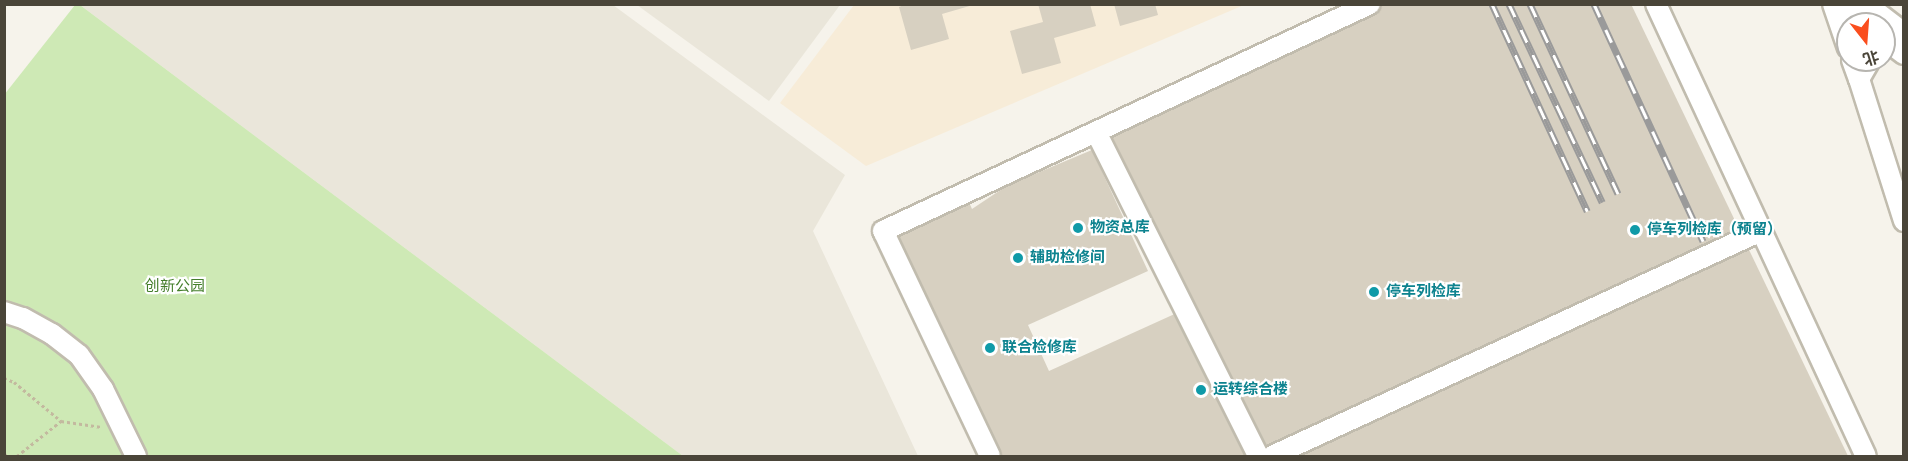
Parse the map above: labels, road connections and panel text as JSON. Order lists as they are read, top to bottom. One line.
{"parks":["创新公园"],"places":["物资总库","停车列检库（预留）","辅助检修间","停车列检库","联合检修库","运转综合楼"],"north":"bottom"}
